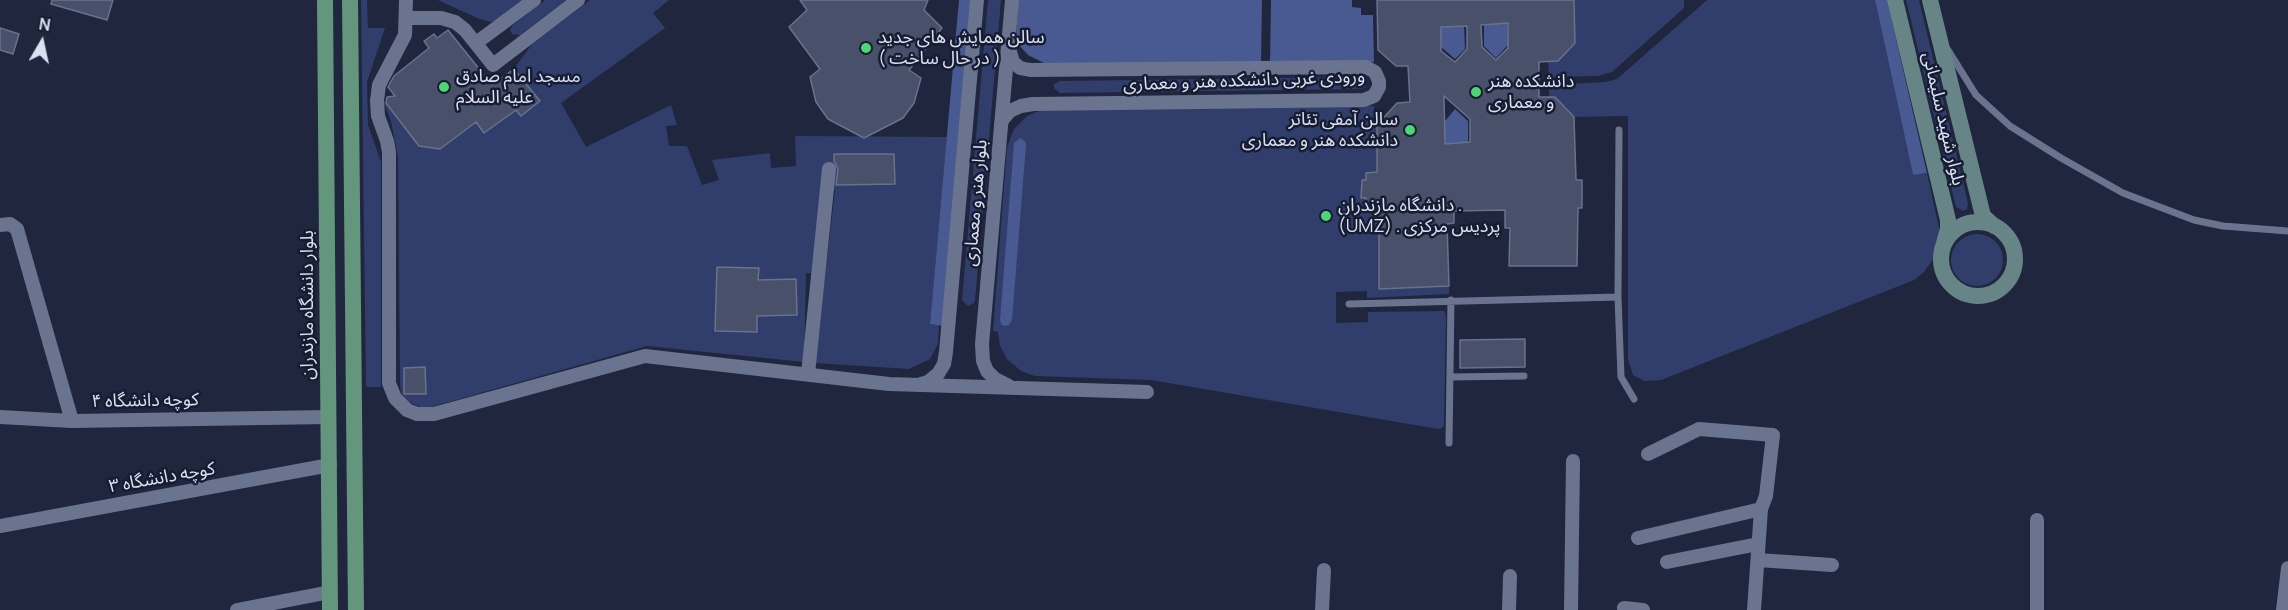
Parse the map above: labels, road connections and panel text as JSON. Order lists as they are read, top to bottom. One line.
{"streets":{"main road":["بلوار شهید سلیمانی","بلوار دانشگاه مازندران"],"street":["ورودی غربی دانشکده هنر و معماری","بلوار هنر و معماری","کوچه دانشگاه ۴","کوچه دانشگاه ۳"]},"crossings":[["ورودی غربی دانشکده هنر و معماری","بلوار هنر و معماری"],["بلوار دانشگاه مازندران","کوچه دانشگاه ۴"],["بلوار دانشگاه مازندران","کوچه دانشگاه ۳"]],"places":["سالن همایش های جدید ( در حال ساخت )","مسجد امام صادق علیه السلام","دانشکده هنر و معماری","سالن آمفی تئاتر دانشکده هنر و معماری","دانشگاه مازندران . (UMZ) . پردیس مرکزی"],"north":"top"}
